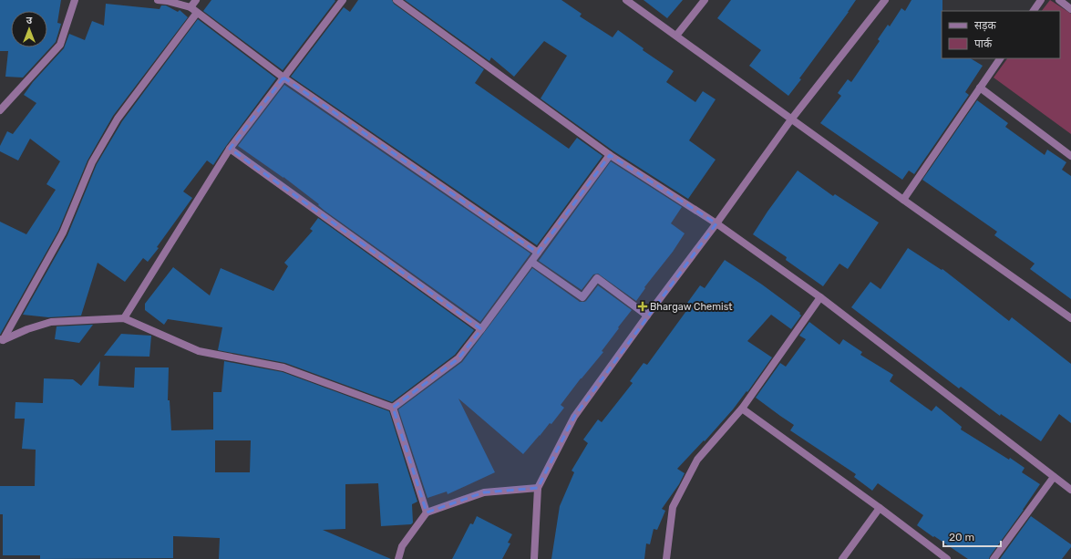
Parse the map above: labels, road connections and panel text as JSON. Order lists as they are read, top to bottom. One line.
{"places":{"health":["Bhargaw Chemist"]},"legend":["सड़क","पार्क"],"scale_bar":"20 m","north":"top"}
